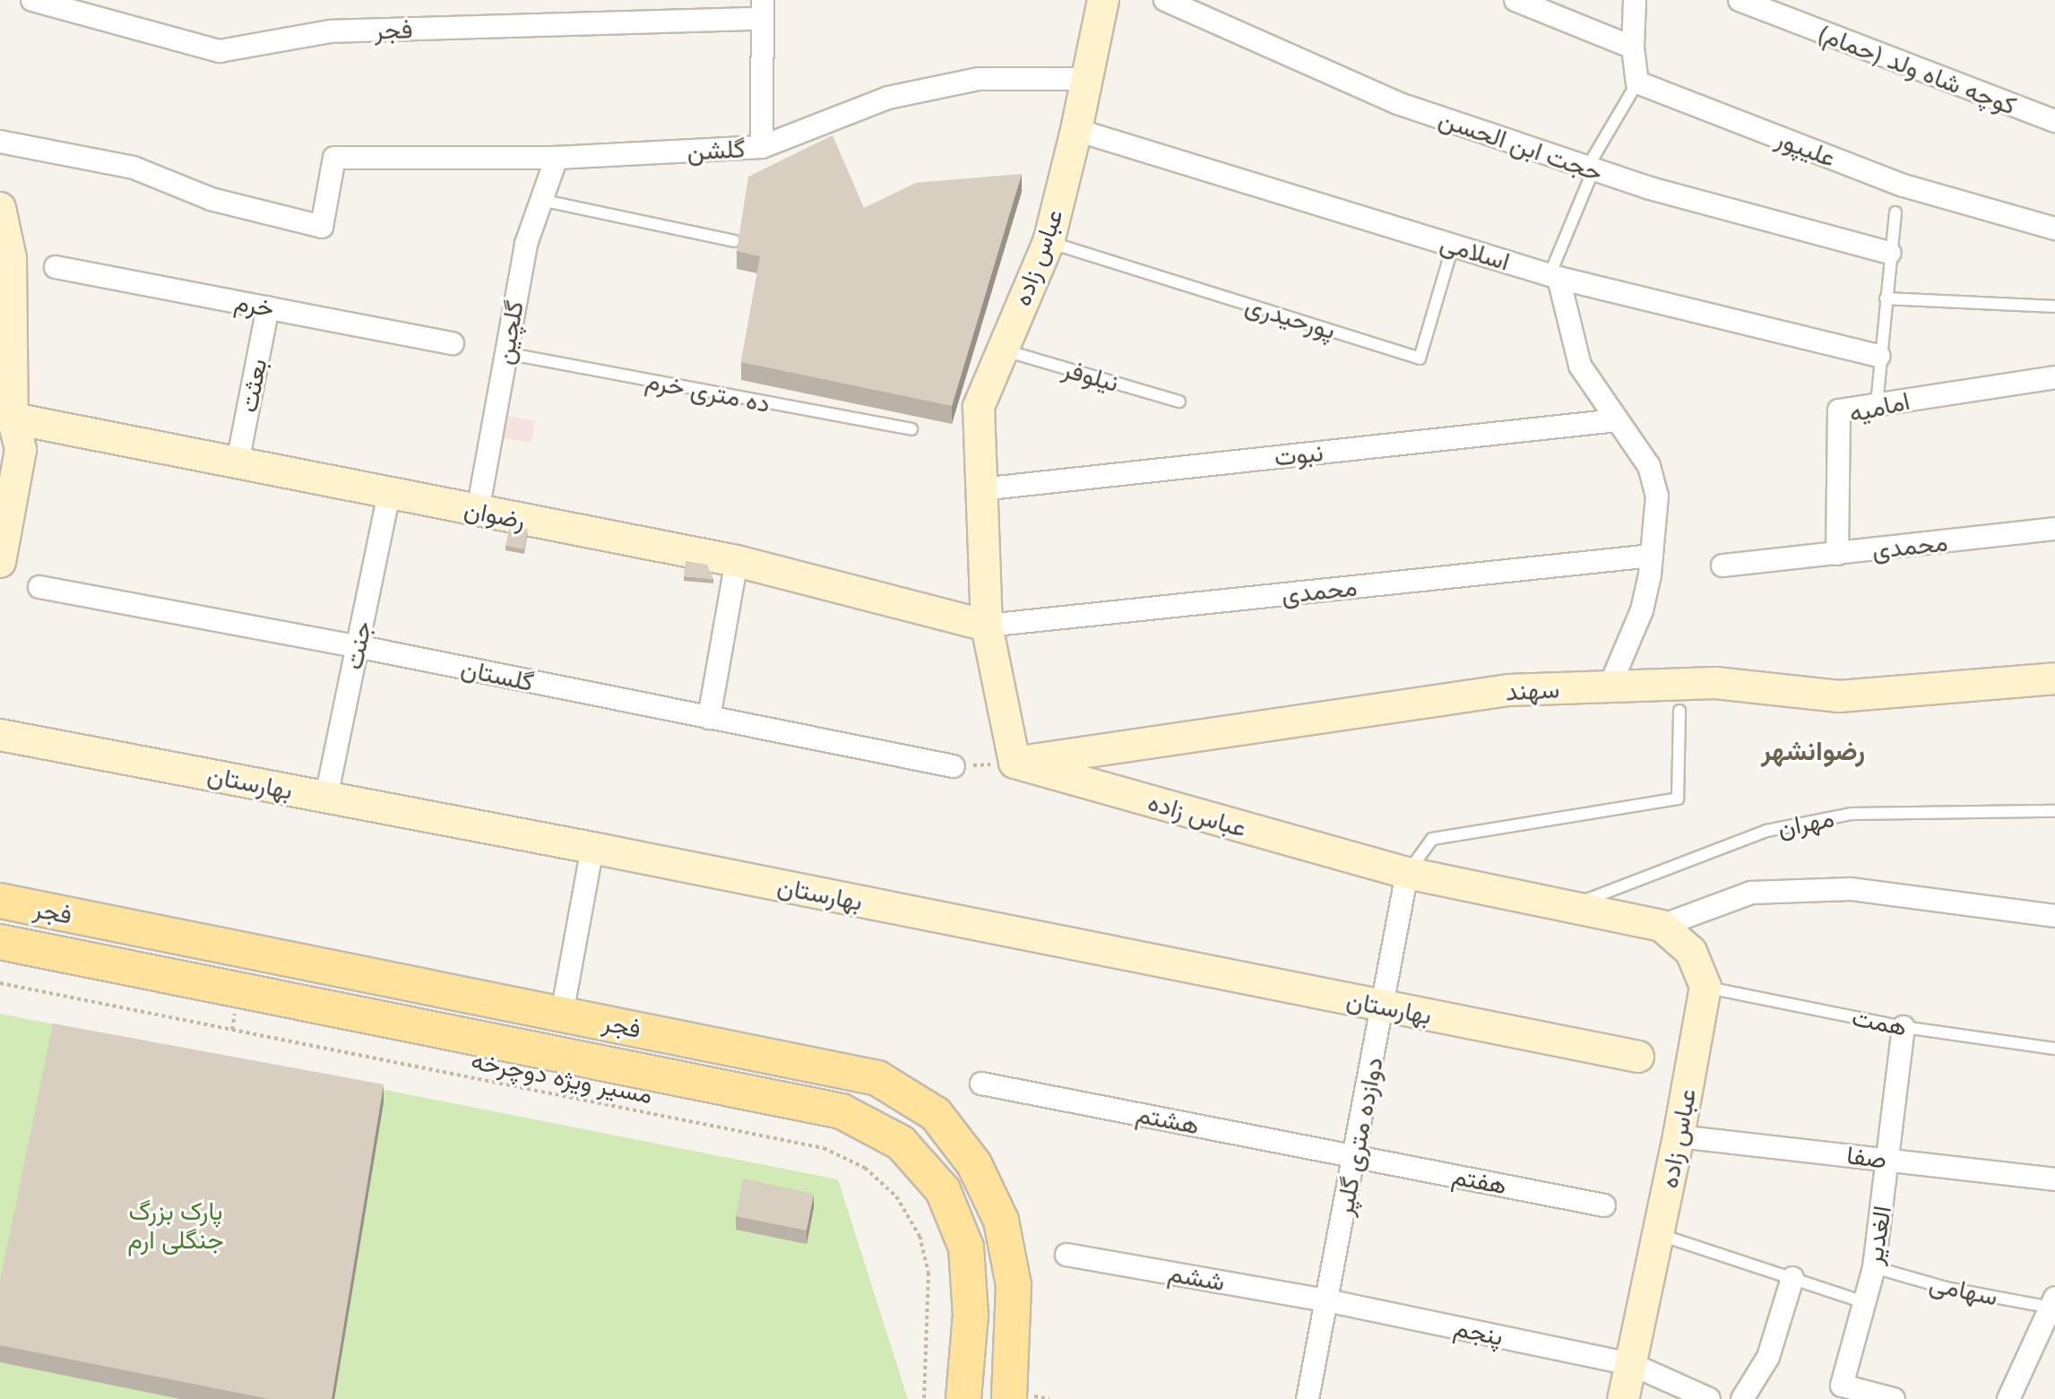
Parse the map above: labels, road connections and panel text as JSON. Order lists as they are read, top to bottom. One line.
{"streets":{"main road":["فجر"],"street":["کوچه شاه ولد (حمام)","حجت ابن الحسن","علیپور","گلشن","اسلامی","عباس زاده","خرم","گلچین","بعثت","امامیه","نبوت","رضوان","محمدی","جنت","گلستان","سهند","بهارستان","هشتم","دوازده متری گلپر","صفا","هفتم","الغدیر","ششم","پنجم"],"lane":["پورحیدری","نیلوفر","ده متری خرم","مهران","همت","سهامی"],"path":["مسیر ویژه دوچرخه"]},"crossings":[["گلشن","عباس زاده"],["گلشن","گلچین"],["اسلامی","عباس زاده"],["اسلامی","پورحیدری"],["عباس زاده","پورحیدری"],["عباس زاده","نیلوفر"],["عباس زاده","نبوت"],["عباس زاده","رضوان"],["عباس زاده","محمدی"],["عباس زاده","سهند"],["عباس زاده","مهران"],["عباس زاده","همت"],["عباس زاده","دوازده متری گلپر"],["عباس زاده","صفا"],["عباس زاده","پنجم"],["خرم","بعثت"],["گلچین","ده متری خرم"],["گلچین","رضوان"],["بعثت","رضوان"],["امامیه","محمدی"],["رضوان","محمدی"],["رضوان","جنت"],["جنت","گلستان"],["جنت","بهارستان"],["بهارستان","دوازده متری گلپر"],["همت","الغدیر"],["هشتم","دوازده متری گلپر"],["هشتم","هفتم"],["دوازده متری گلپر","هفتم"],["دوازده متری گلپر","ششم"],["دوازده متری گلپر","پنجم"],["صفا","الغدیر"],["الغدیر","سهامی"],["ششم","پنجم"]],"districts":["رضوانشهر"],"parks":["پارک بزرگ جنگلی ارم"]}
